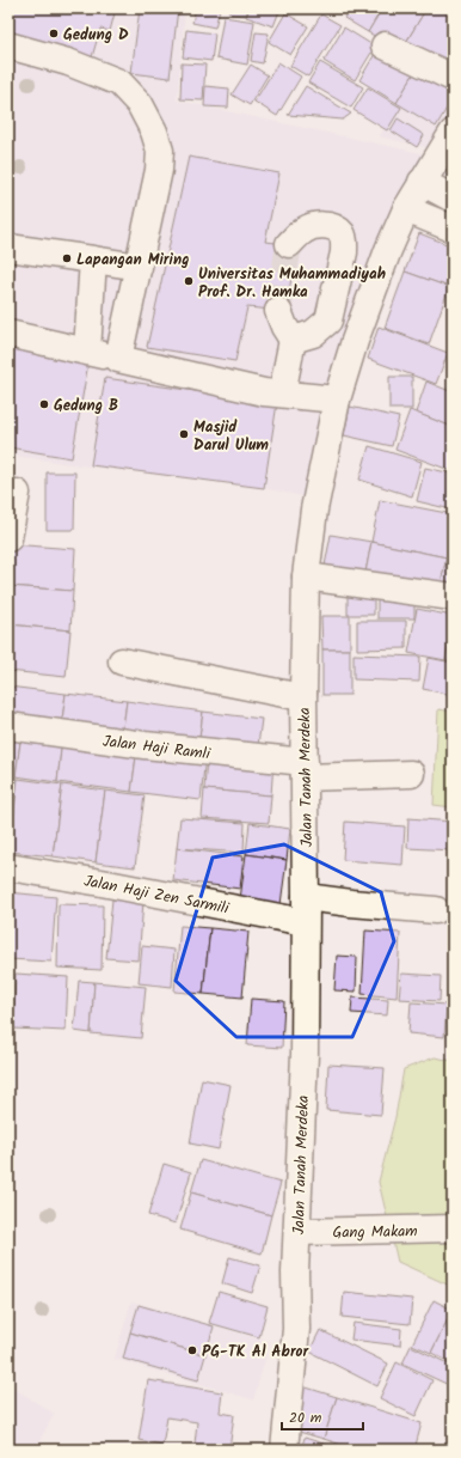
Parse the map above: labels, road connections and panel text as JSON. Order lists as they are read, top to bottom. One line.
{"streets":{"street":["Jalan Haji Ramli","Jalan Tanah Merdeka","Jalan Haji Zen Sarmili","Gang Makam"]},"crossings":[["Jalan Haji Ramli","Jalan Tanah Merdeka"],["Jalan Tanah Merdeka","Jalan Haji Zen Sarmili"],["Jalan Tanah Merdeka","Gang Makam"]],"places":["Gedung D","Lapangan Miring","Universitas Muhammadiyah Prof. Dr. Hamka","Gedung B","Masjid Darul Ulum","PG-TK Al Abror"],"scale_bar":"20 m"}
